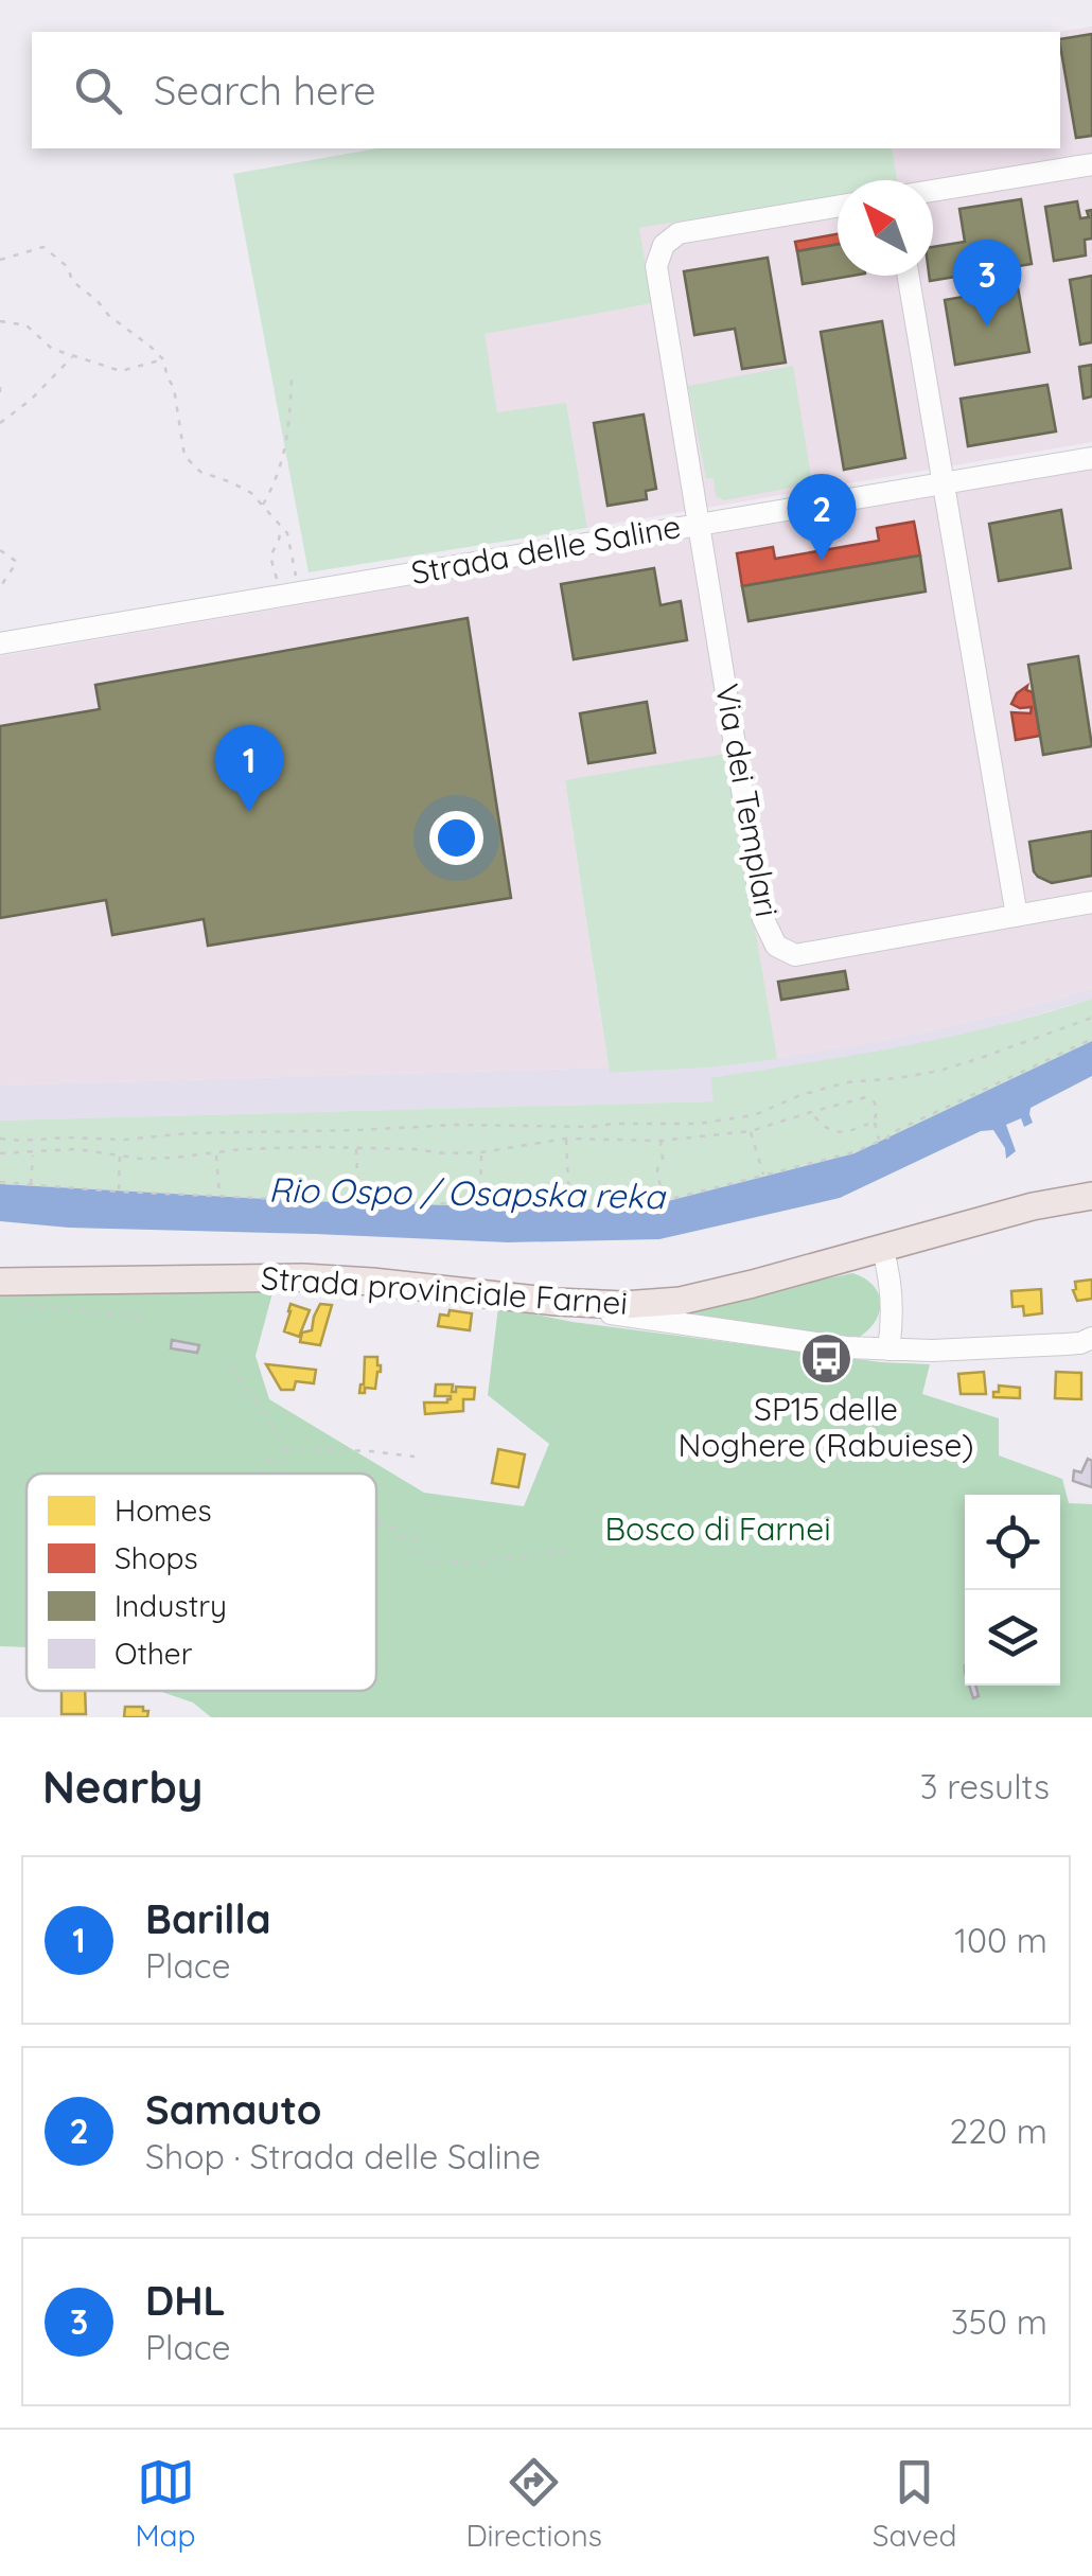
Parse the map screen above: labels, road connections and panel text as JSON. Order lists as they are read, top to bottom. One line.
{"streets":{"main road":["Strada provinciale Farnei"],"street":["Strada delle Saline","Via dei Templari"]},"crossings":[["Strada delle Saline","Via dei Templari"]],"water":["Rio Ospo / Osapska reka"],"parks":["Bosco di Farnei"],"places":{"bus stop":["SP15 delle Noghere (Rabuiese)"]},"legend":["Homes","Shops","Industry","Other"],"north":"top left","page":{"search":"Search here","pins":["3","2","1"],"heading":["Nearby","3 results"],"list":[{"mark":"1","name":"Barilla","note":"Place","value":"100 m"},{"mark":"2","name":"Samauto","note":"Shop · Strada delle Saline","value":"220 m"},{"mark":"3","name":"DHL","note":"Place","value":"350 m"}],"nav":["Map","Directions","Saved"]}}
